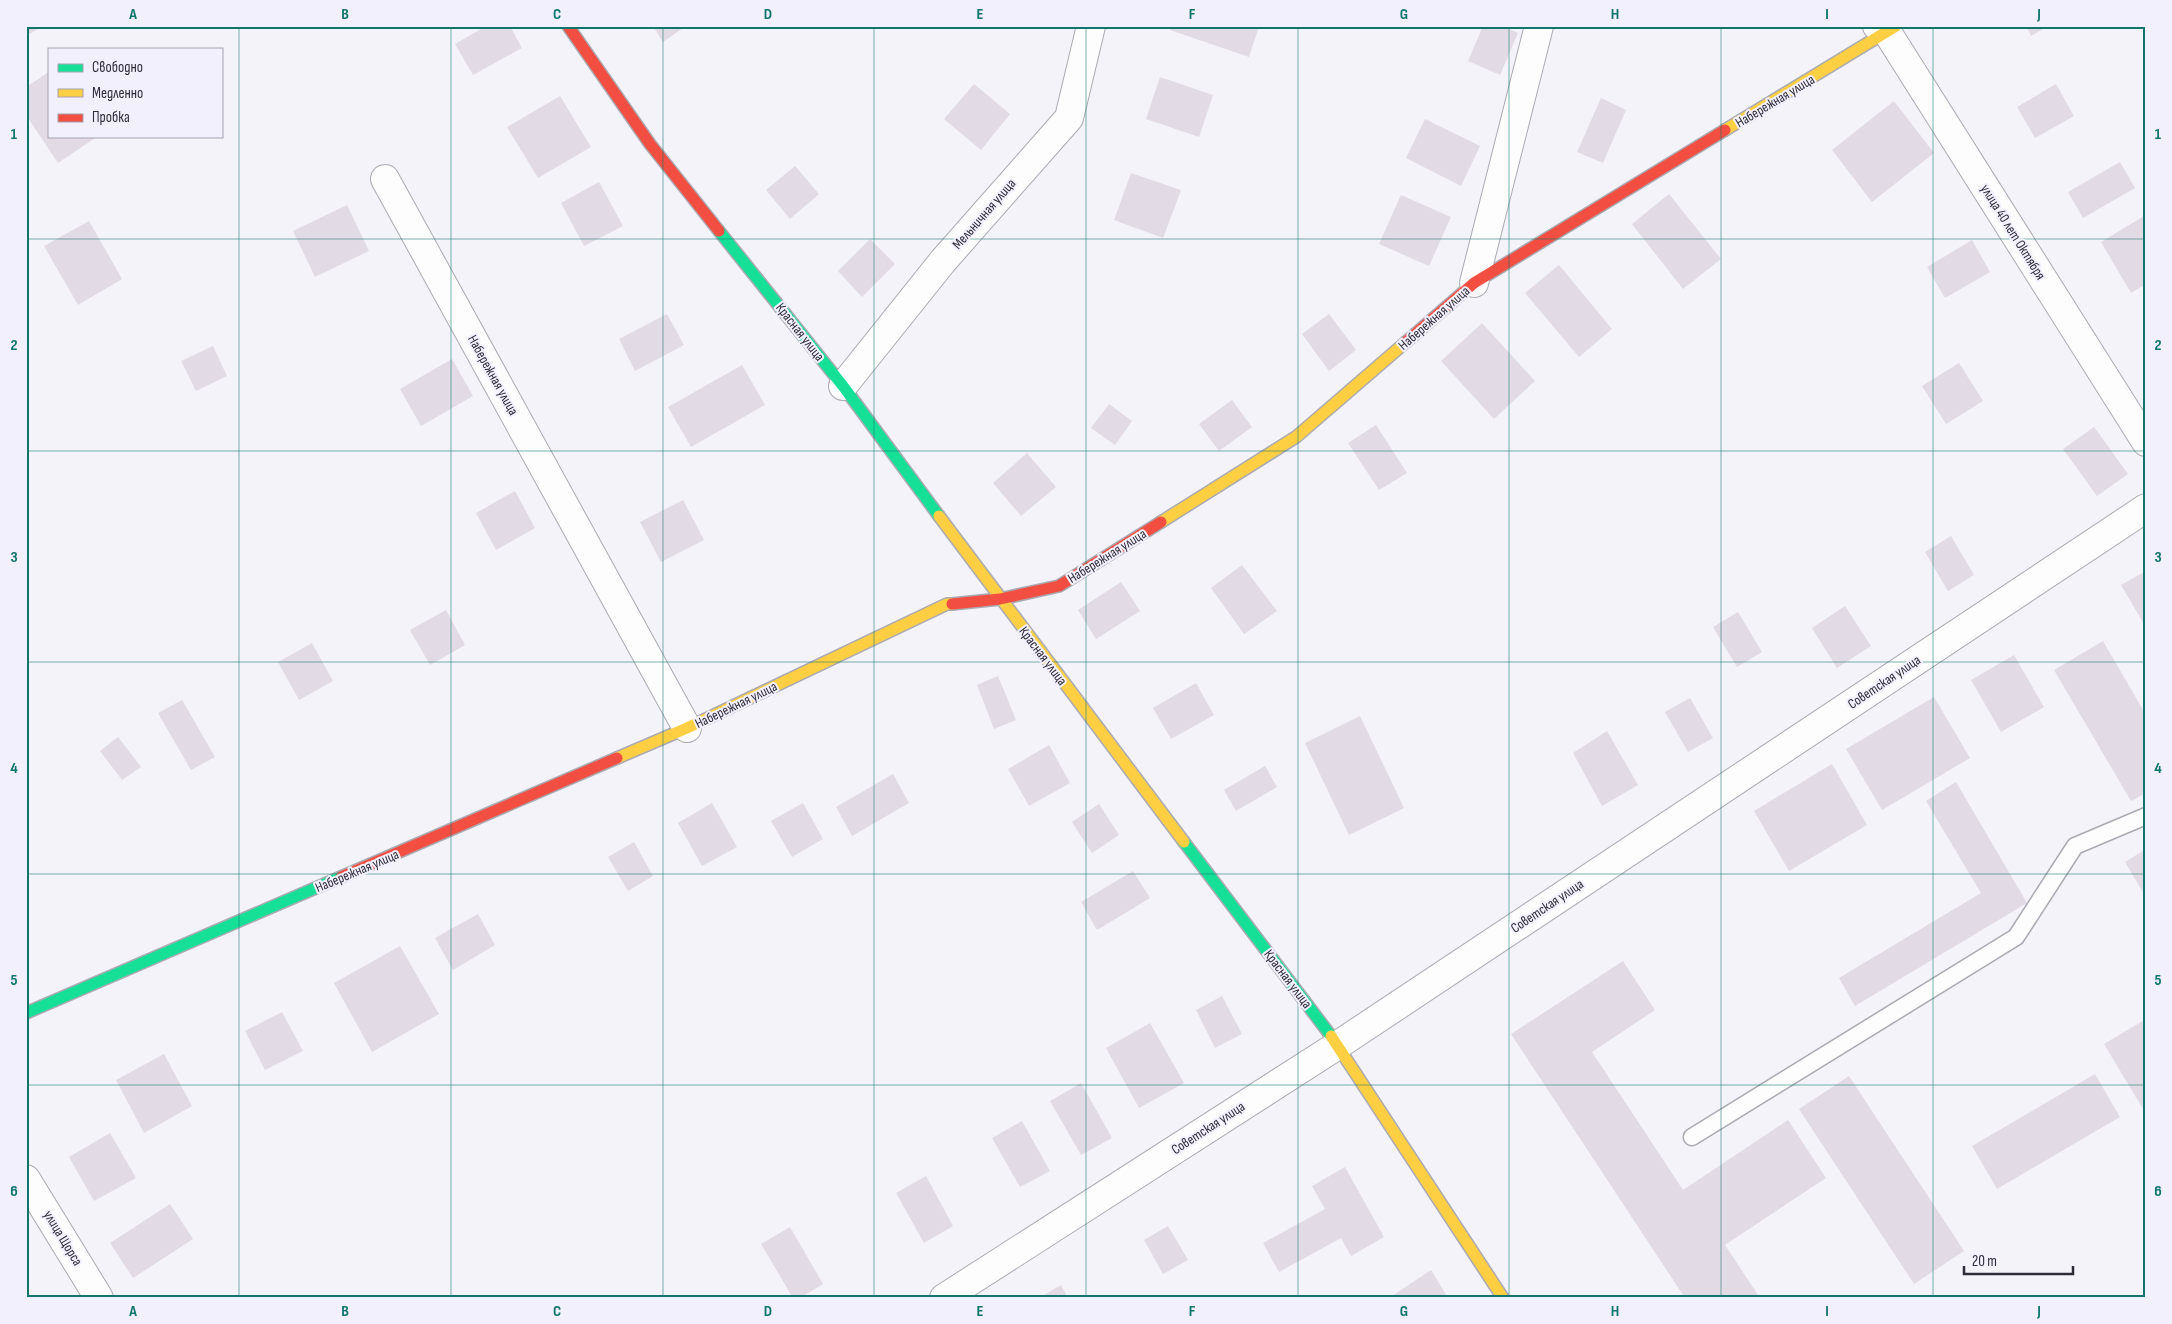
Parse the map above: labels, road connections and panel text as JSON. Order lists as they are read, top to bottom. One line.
{"streets":{"street":["Набережная улица","Мельничная улица","улица 40 лет Октября","Красная улица","Советская улица","улица Щорса"]},"crossings":[["Набережная улица","улица 40 лет Октября"],["Набережная улица","Красная улица"],["Мельничная улица","Красная улица"],["Красная улица","Советская улица"]],"legend":["Свободно","Медленно","Пробка"],"scale_bar":"20 m","grid":{"columns":["A","B","C","D","E","F","G","H","I","J"],"rows":["1","2","3","4","5","6"]}}
